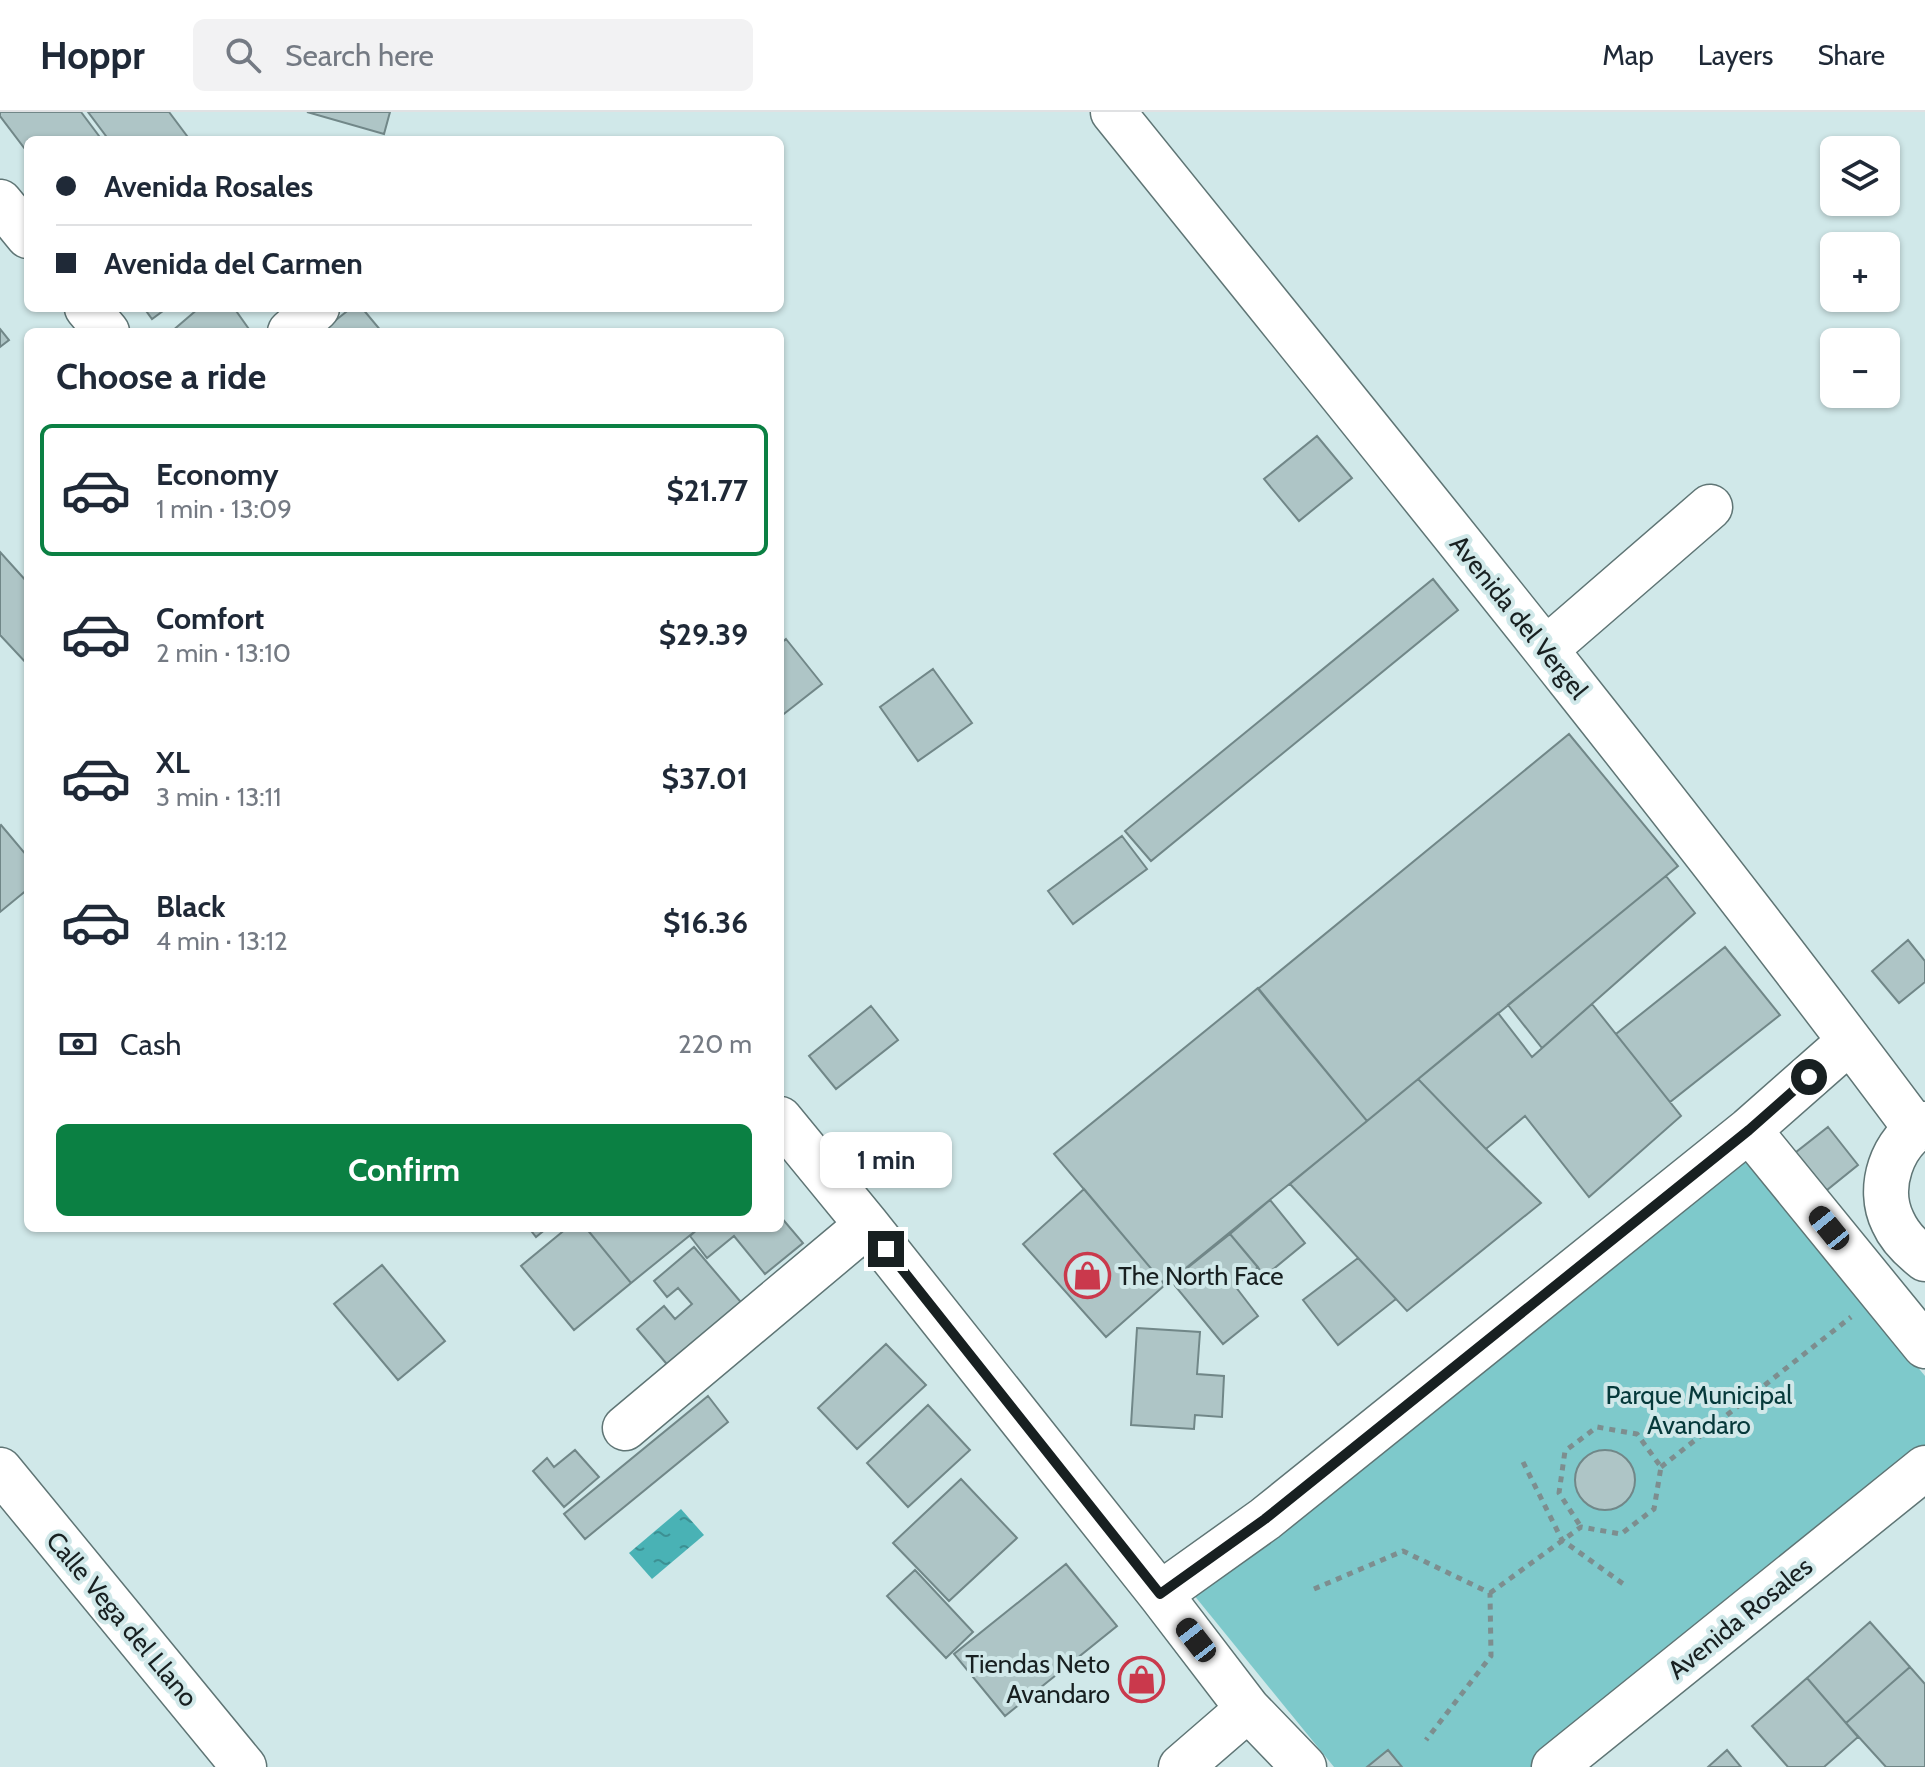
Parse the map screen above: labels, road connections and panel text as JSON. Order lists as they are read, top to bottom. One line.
{"streets":{"street":["Avenida del Vergel","Avenida Rosales","Calle Vega del Llano"]},"parks":["Parque Municipal Avandaro"],"places":{"shop":["The North Face","Tiendas Neto Avandaro"]},"page":{"header":"Hoppr","search":"Search here","nav":["Map","Layers","Share"],"map_buttons":["+","−"],"banner":["Avenida Rosales","Avenida del Carmen"],"heading":"Choose a ride","list":[{"name":"Economy","note":"1 min · 13:09","value":"$21.77"},{"name":"Comfort","note":"2 min · 13:10","value":"$29.39"},{"name":"XL","note":"3 min · 13:11","value":"$37.01"},{"name":"Black","note":"4 min · 13:12","value":"$16.36"}],"pay":["Cash","220 m"],"buttons":"Confirm","bubble":"1 min"}}
